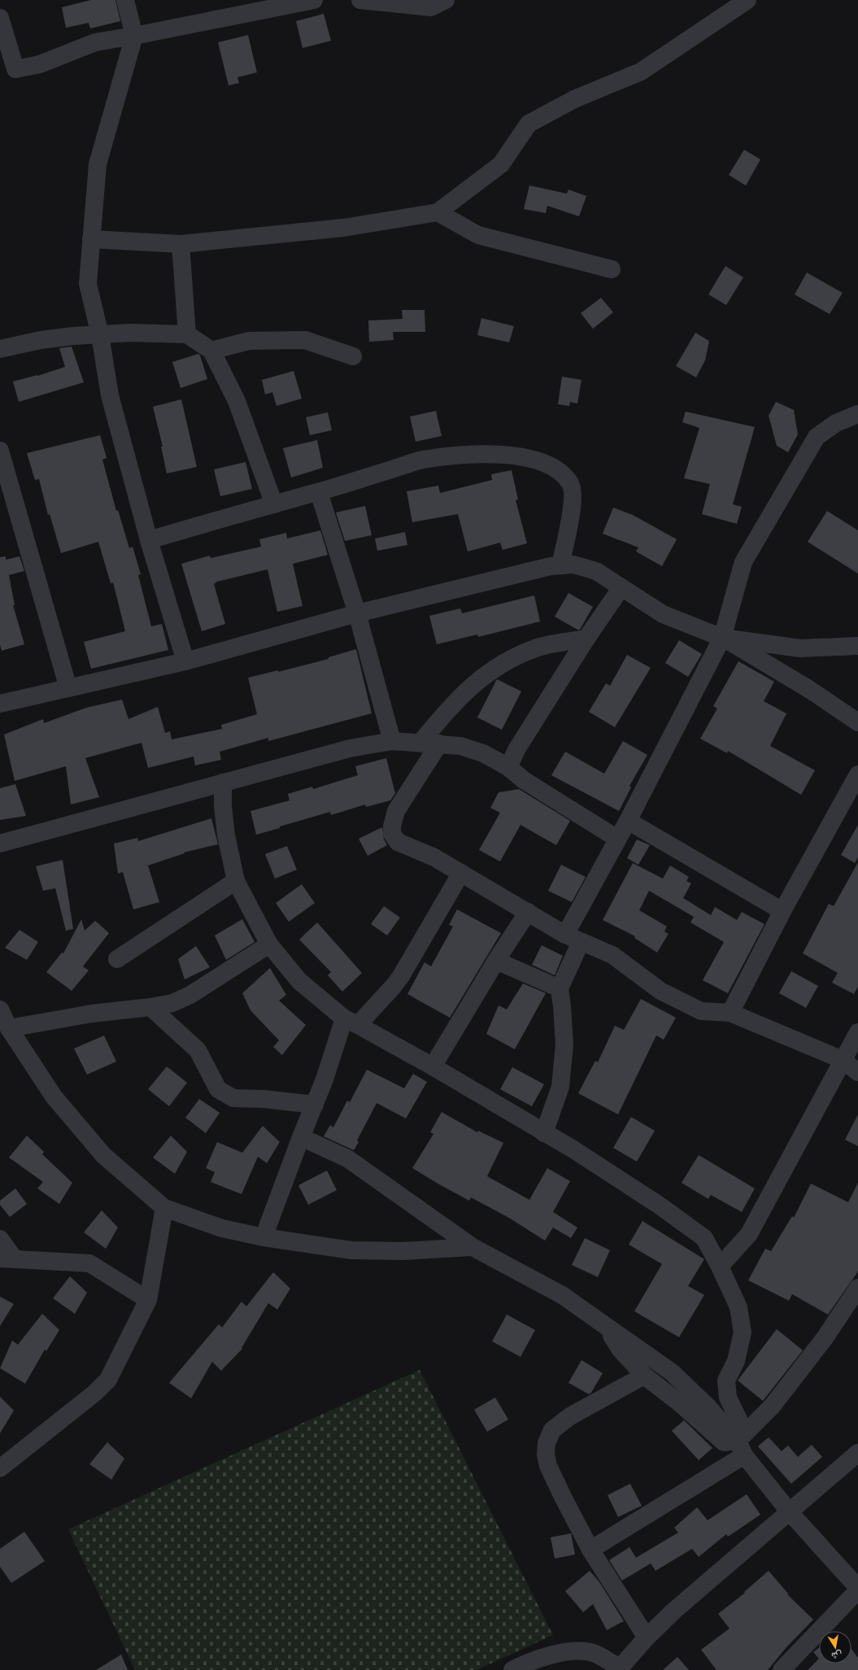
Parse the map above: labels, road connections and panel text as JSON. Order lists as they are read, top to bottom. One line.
{"north":"bottom"}
